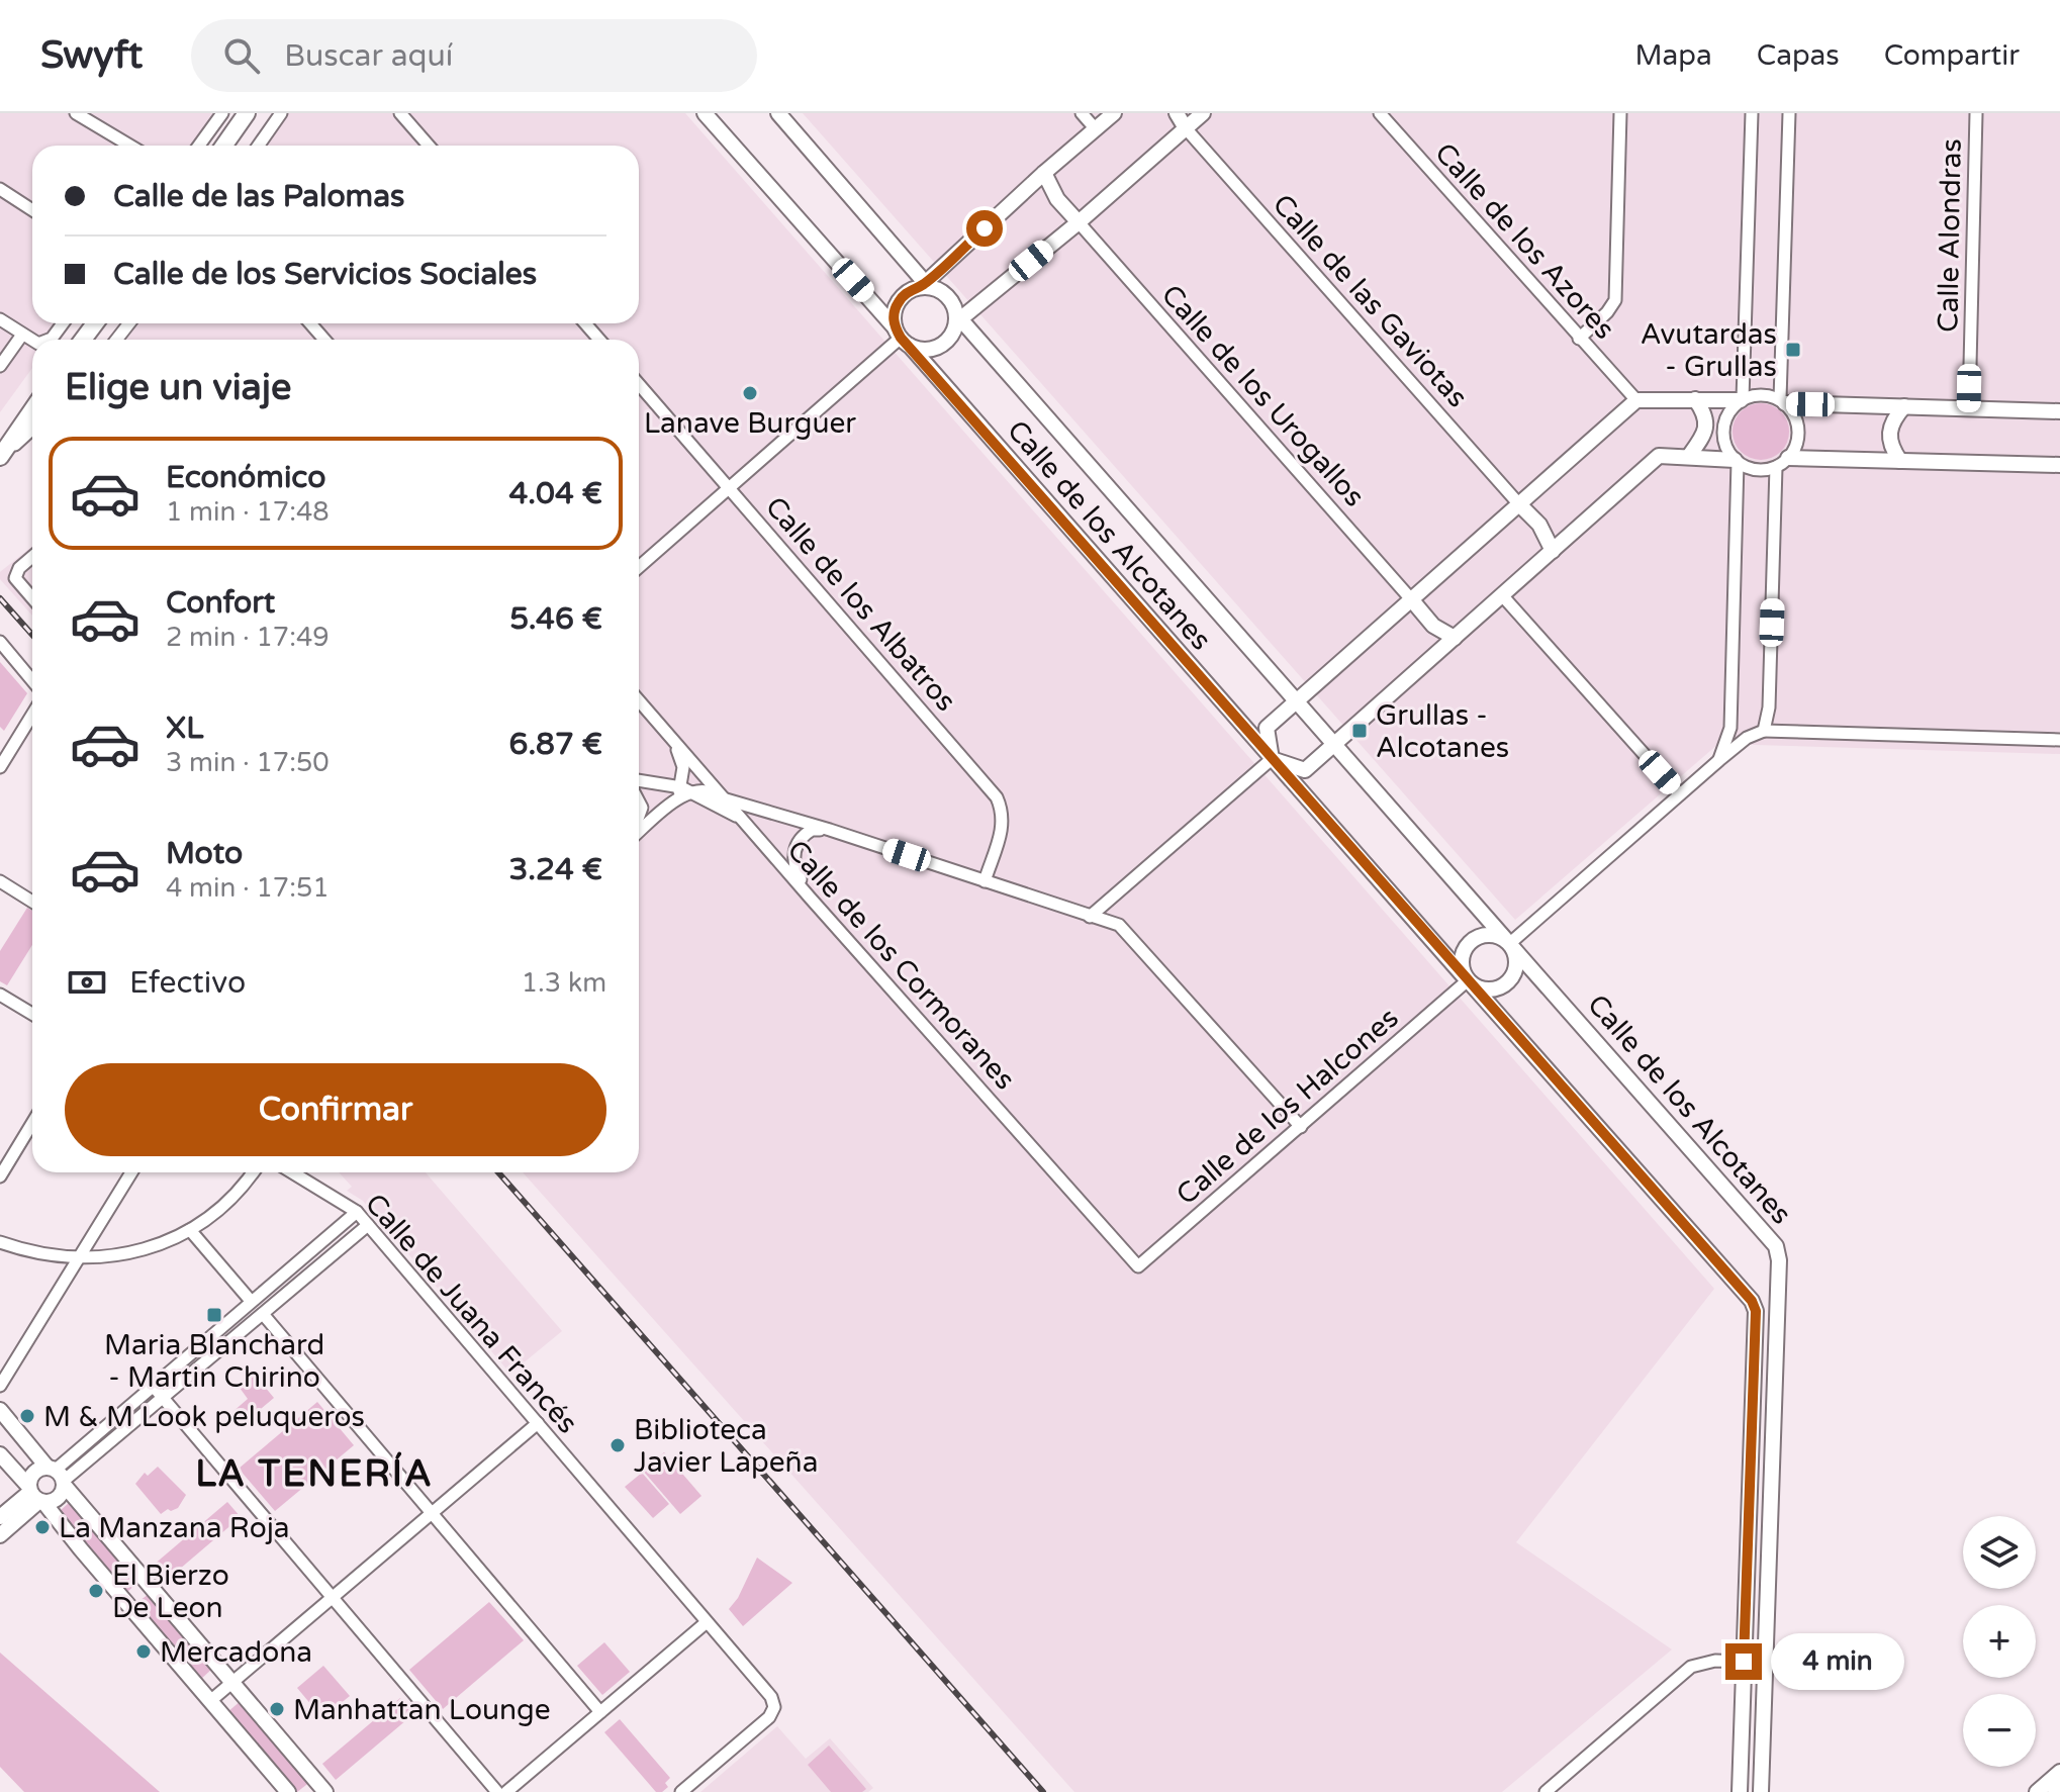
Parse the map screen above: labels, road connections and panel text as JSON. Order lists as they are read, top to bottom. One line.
{"streets":{"street":["Calle Alondras","Calle de los Azores","Calle de las Gaviotas","Calle de los Urogallos","Calle de los Alcotanes","Calle de los Albatros","Calle de los Cormoranes","Calle de los Halcones","Calle de Juana Francés"]},"crossings":[["Calle de los Alcotanes","Calle de los Halcones"],["Calle de los Cormoranes","Calle de los Halcones"]],"districts":["LA TENERÍA"],"places":{"transit":["Avutardas - Grullas","Grullas - Alcotanes","Maria Blanchard - Martin Chirino"],"other":["Lanave Burguer","M & M Look peluqueros","Biblioteca Javier Lapeña","La Manzana Roja","El Bierzo De Leon","Mercadona","Manhattan Lounge"]},"page":{"header":"Swyft","search":"Buscar aquí","nav":["Mapa","Capas","Compartir"],"banner":["Calle de las Palomas","Calle de los Servicios Sociales"],"heading":"Elige un viaje","list":[{"name":"Económico","note":"1 min · 17:48","value":"4.04 €"},{"name":"Confort","note":"2 min · 17:49","value":"5.46 €"},{"name":"XL","note":"3 min · 17:50","value":"6.87 €"},{"name":"Moto","note":"4 min · 17:51","value":"3.24 €"}],"pay":["Efectivo","1.3 km"],"buttons":"Confirmar","map_buttons":["+","−"],"bubble":"4 min"}}
